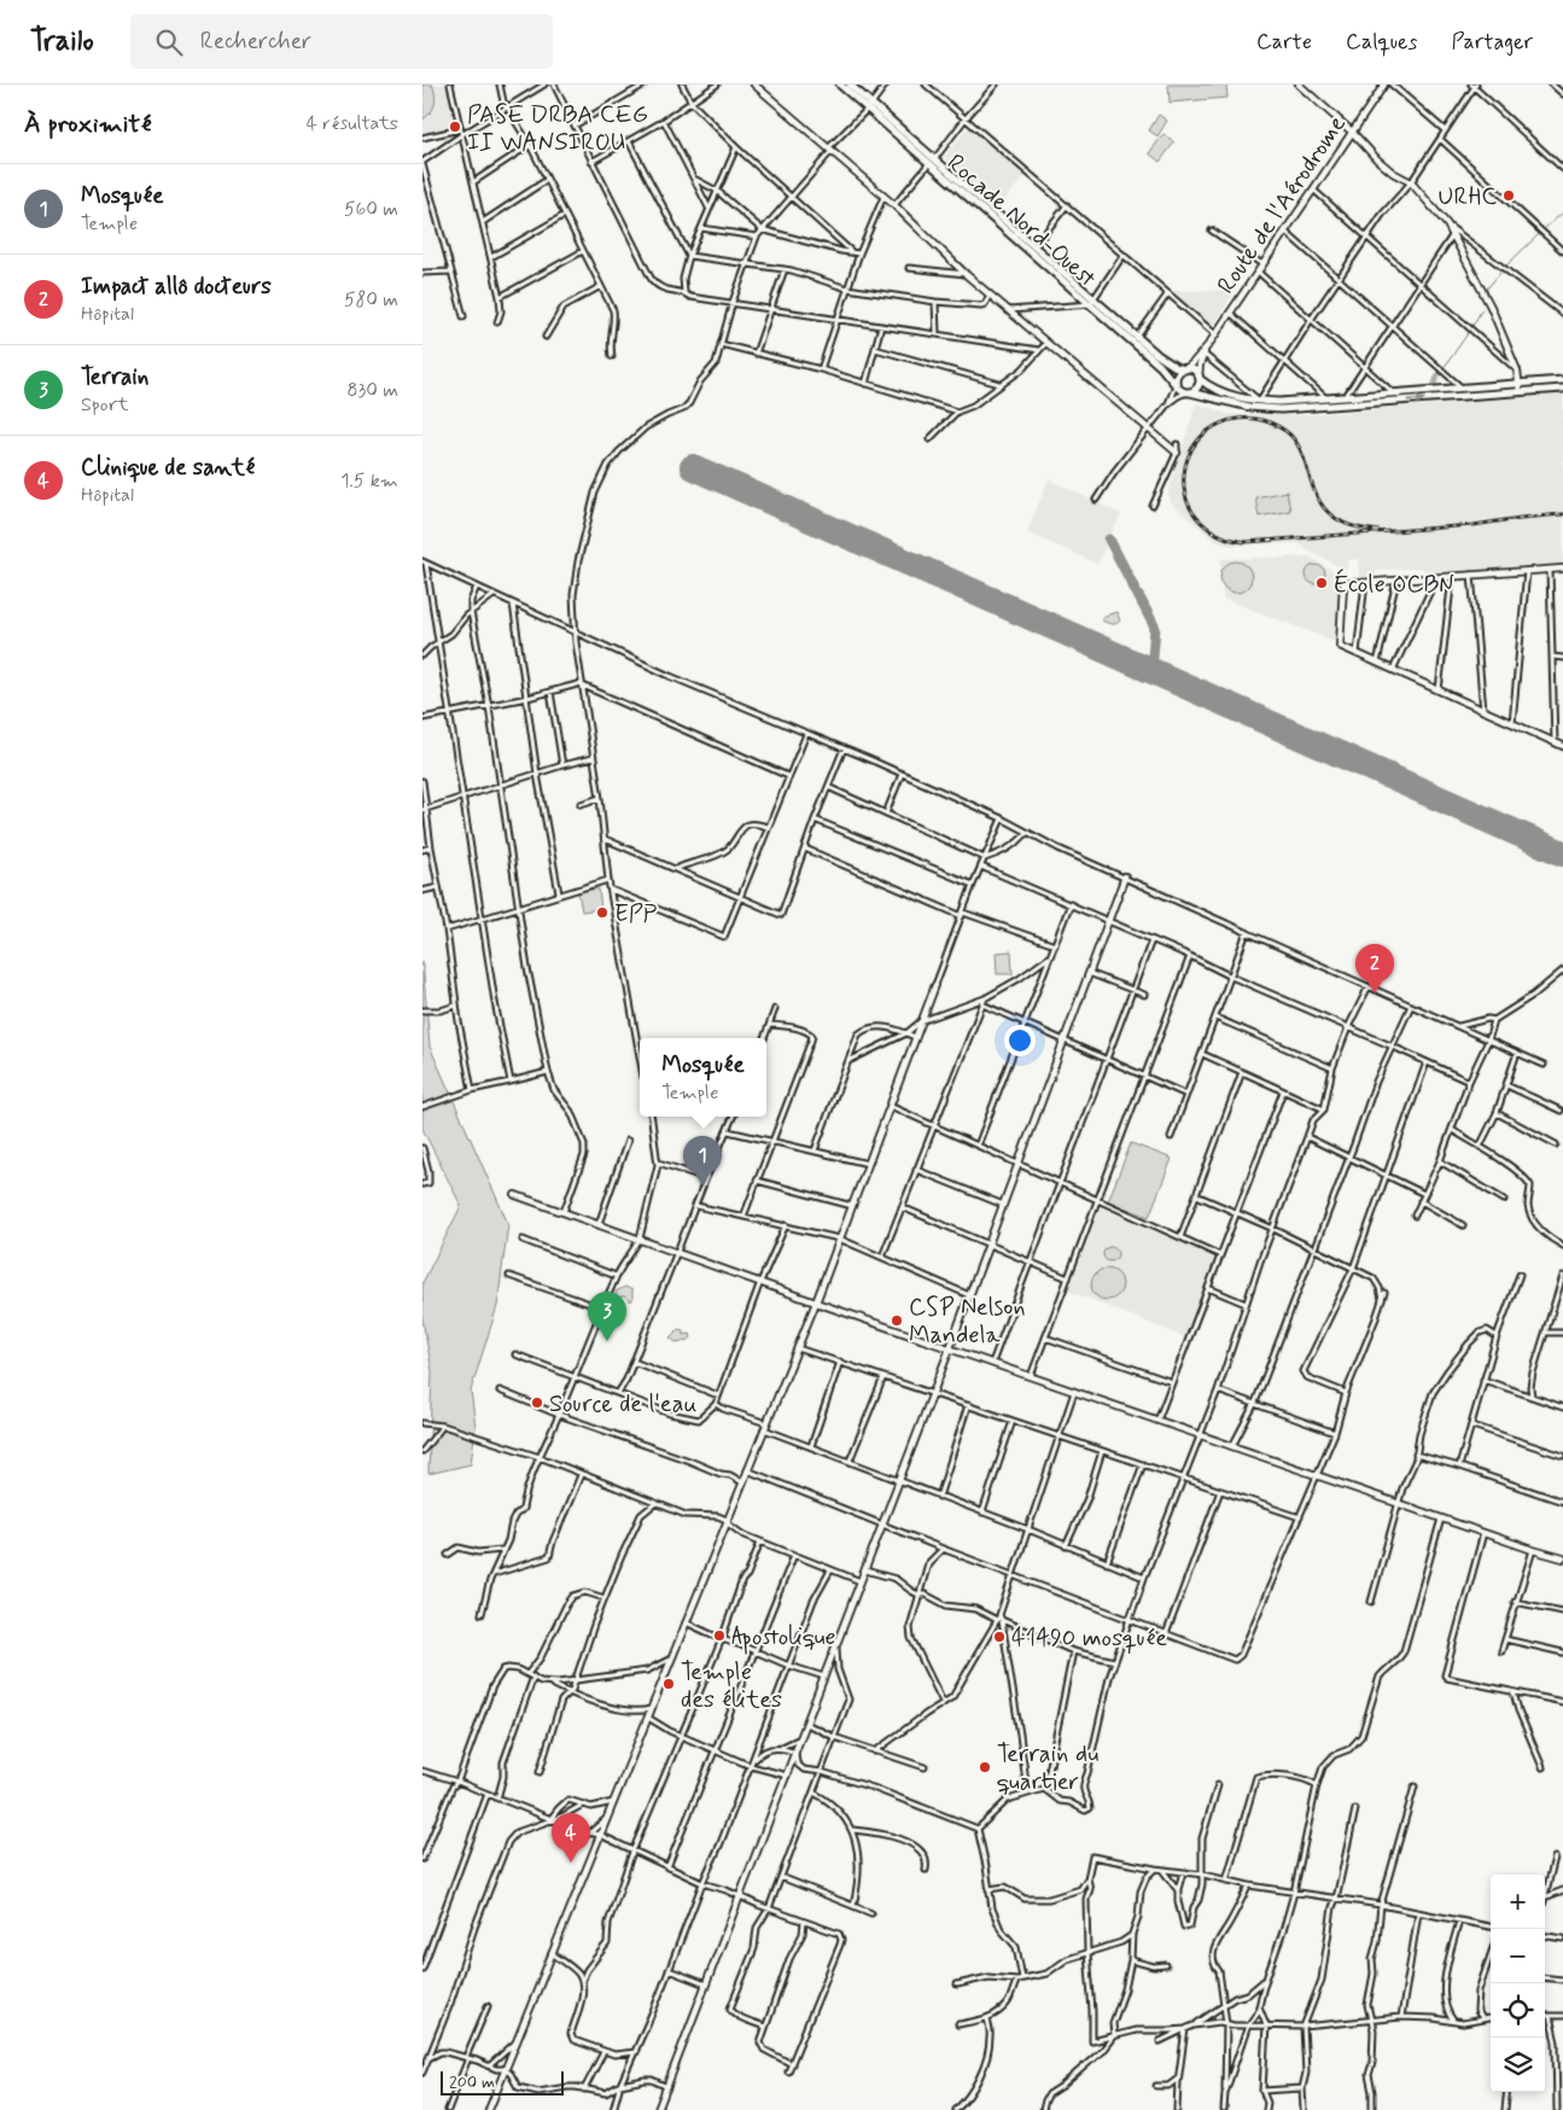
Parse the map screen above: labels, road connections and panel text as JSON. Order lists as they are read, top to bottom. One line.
{"streets":{"main road":["Rocade Nord-Ouest"],"street":["Route de l'Aérodrome"]},"crossings":[["Route de l'Aérodrome","Rocade Nord-Ouest"]],"places":["PASE DRBA CEG II WANSIROU","URHC","École OCBN","EPP","CSP Nelson Mandela","Source de l'eau","Apostolique","41490 mosquée","Temple des élites","Terrain du quartier"],"scale_bar":"200 m","page":{"header":"Trailo","search":"Rechercher","nav":["Carte","Calques","Partager"],"heading":["À proximité","4 résultats"],"list":[{"mark":"1","name":"Mosquée","note":"Temple","value":"560 m"},{"mark":"2","name":"Impact allô docteurs","note":"Hôpital","value":"580 m"},{"mark":"3","name":"Terrain","note":"Sport","value":"830 m"},{"mark":"4","name":"Clinique de santé","note":"Hôpital","value":"1.5 km"}],"pins":["2","1","3","4"],"popup":["Mosquée","Temple"],"map_buttons":["+","−"],"scale":"200 m"}}
